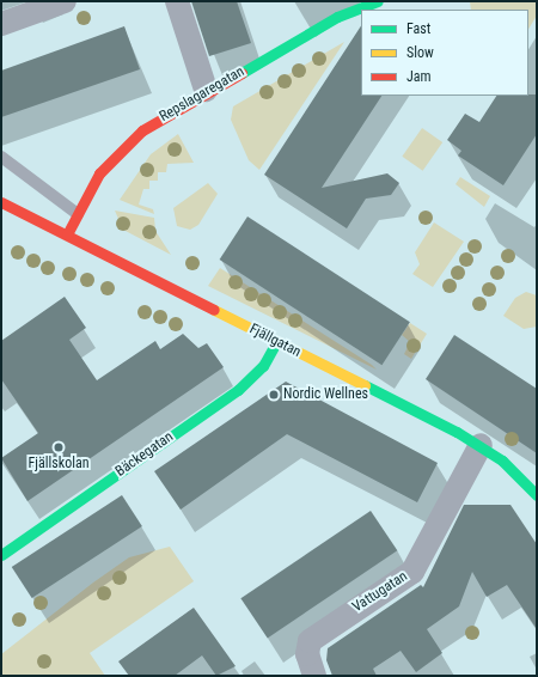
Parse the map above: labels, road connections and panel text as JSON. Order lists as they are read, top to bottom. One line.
{"streets":{"street":["Repslagaregatan","Fjällgatan","Bäckegatan","Vattugatan"]},"crossings":[["Repslagaregatan","Fjällgatan"],["Fjällgatan","Bäckegatan"],["Fjällgatan","Vattugatan"]],"places":["Nordic Wellnes","Fjällskolan"],"legend":["Fast","Slow","Jam"]}
